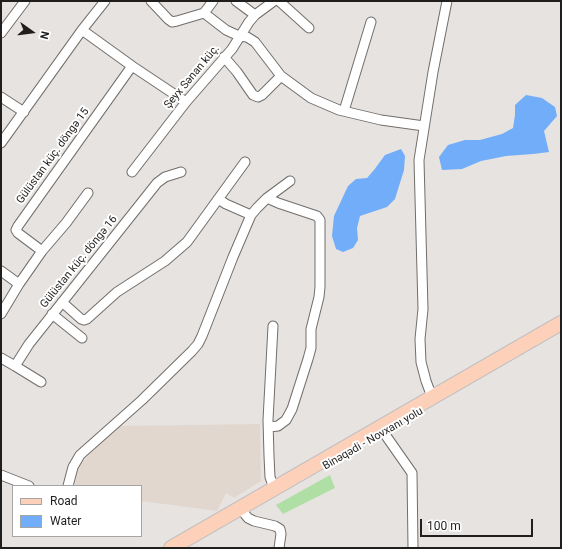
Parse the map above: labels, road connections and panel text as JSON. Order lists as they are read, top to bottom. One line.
{"streets":{"main road":["Binəqədi - Novxanı yolu"],"street":["Şeyx Sənan küç.","Gülüstan küç. döngə 15","Gülüstan küç. döngə 16"]},"legend":["Road","Water"],"scale_bar":"100 m","north":"right"}
